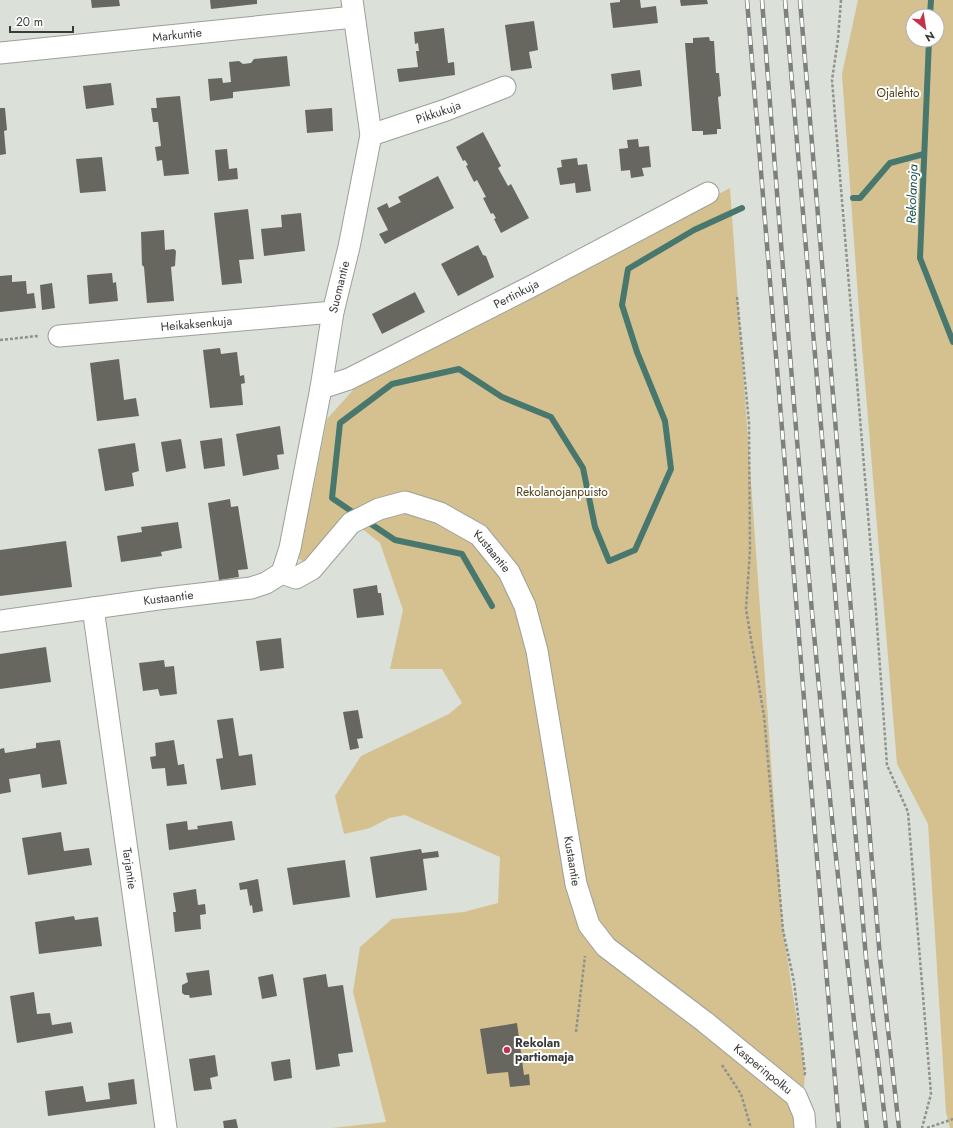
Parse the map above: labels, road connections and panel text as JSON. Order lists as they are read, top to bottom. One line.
{"streets":{"street":["Markuntie","Pikkukuja","Suomantie","Pertinkuja","Heikaksenkuja","Kustaantie","Tarjantie","Kasperinpolku"]},"crossings":[["Markuntie","Suomantie"],["Pikkukuja","Suomantie"],["Suomantie","Pertinkuja"],["Suomantie","Heikaksenkuja"],["Suomantie","Kustaantie"],["Kustaantie","Tarjantie"],["Kustaantie","Kasperinpolku"]],"water":["Rekolanoja"],"parks":["Ojalehto","Rekolanojanpuisto"],"places":["Rekolan partiomaja"],"scale_bar":"20 m","north":"bottom right"}
